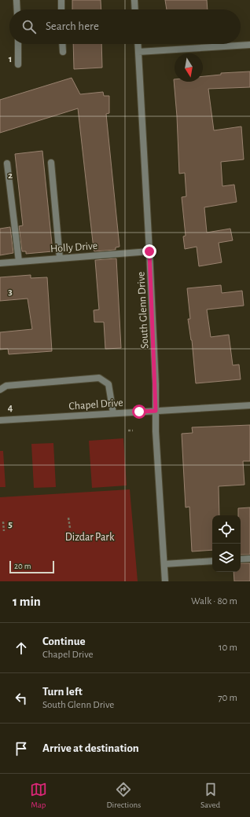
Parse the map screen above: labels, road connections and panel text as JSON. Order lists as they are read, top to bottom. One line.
{"streets":{"street":["Holly Drive","South Glenn Drive","Chapel Drive"]},"crossings":[["Holly Drive","South Glenn Drive"],["South Glenn Drive","Chapel Drive"]],"parks":["Dizdar Park"],"scale_bar":"20 m","north":"bottom","page":{"search":"Search here","scale":"20 m","heading":["1 min","Walk · 80 m"],"list":[["Continue","Chapel Drive","10 m"],["Turn left","South Glenn Drive","70 m"],"Arrive at destination"],"nav":["Map","Directions","Saved"]},"grid":{"rows":["1","2","3","4","5"]}}
